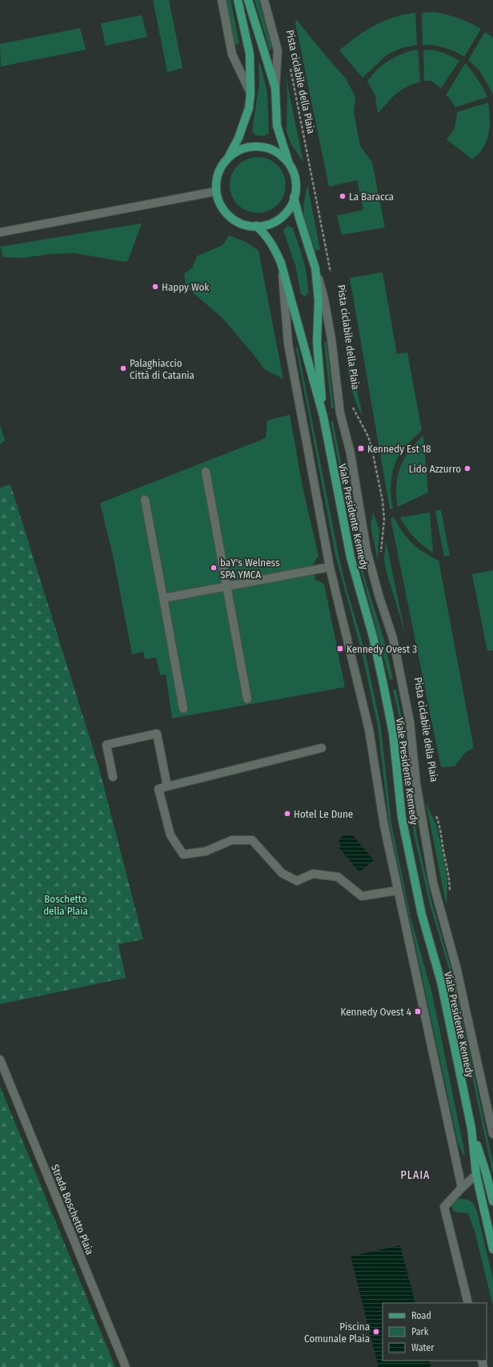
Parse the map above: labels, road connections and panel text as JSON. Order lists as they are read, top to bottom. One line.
{"streets":{"main road":["Viale Presidente Kennedy"],"street":["Strada Boschetto Plaia"],"path":["Pista ciclabile della Plaia"]},"districts":["PLAIA"],"parks":["Boschetto della Plaia"],"places":{"other":["La Baracca","Happy Wok","Palaghiaccio Città di Catania","Lido Azzurro","baY's Welness SPA YMCA","Hotel Le Dune","Piscina Comunale Plaia"],"transit":["Kennedy Est 18","Kennedy Ovest 3","Kennedy Ovest 4"]},"legend":["Road","Park","Water"]}
